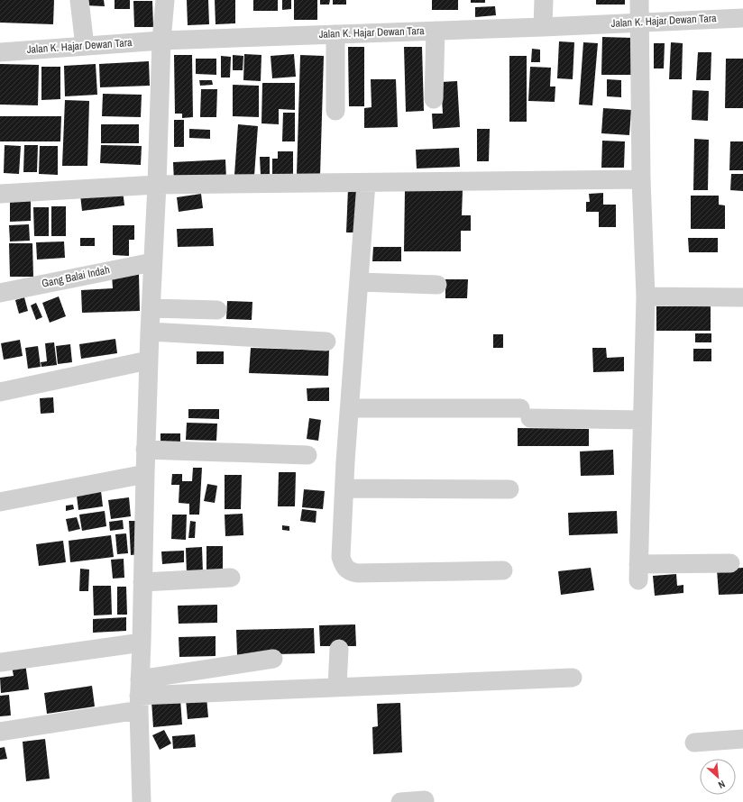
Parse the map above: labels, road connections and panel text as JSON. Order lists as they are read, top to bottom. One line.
{"streets":{"street":["Jalan K. Hajar Dewan Tara","Gang Balai Indah"]},"north":"bottom right"}
